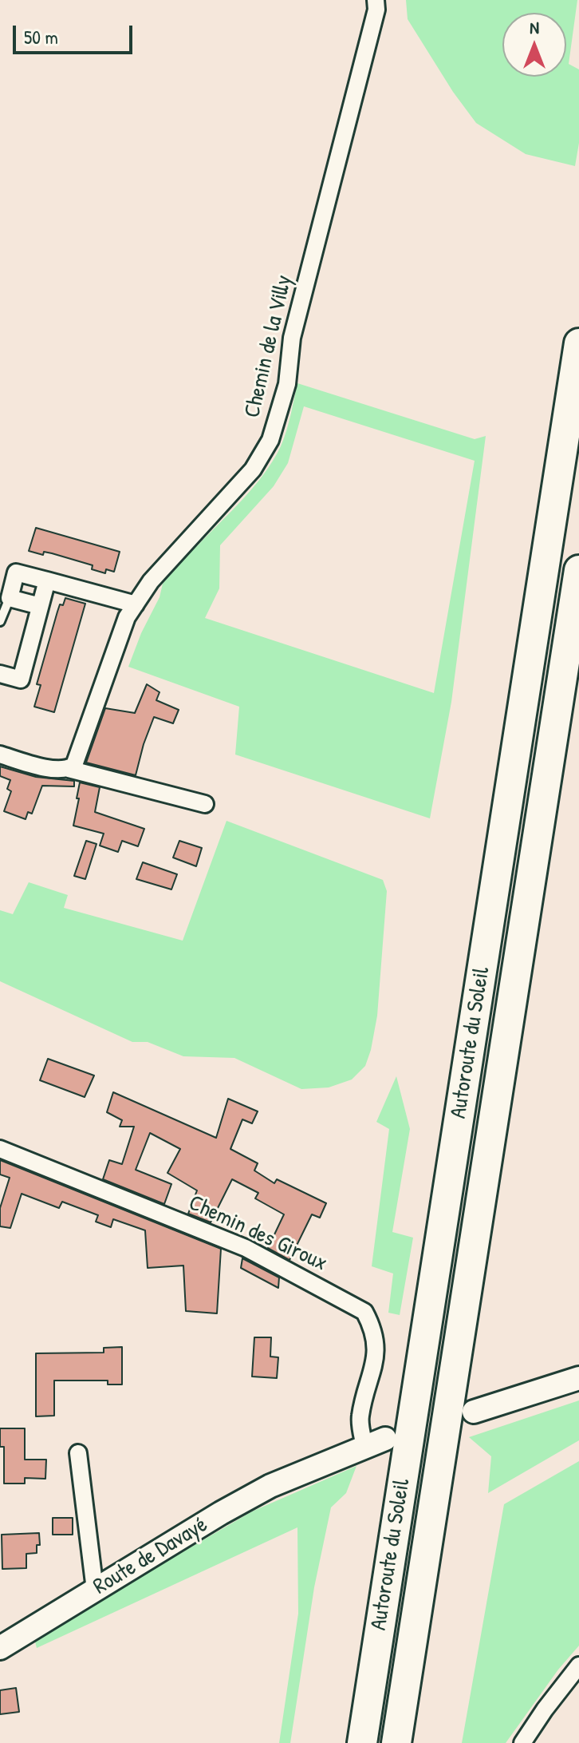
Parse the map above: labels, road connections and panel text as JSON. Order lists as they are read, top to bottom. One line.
{"streets":{"highway":["Autoroute du Soleil"],"street":["Chemin de la Villy","Chemin des Giroux","Route de Davayé"]},"crossings":[["Chemin des Giroux","Route de Davayé"]],"scale_bar":"50 m","north":"top"}
